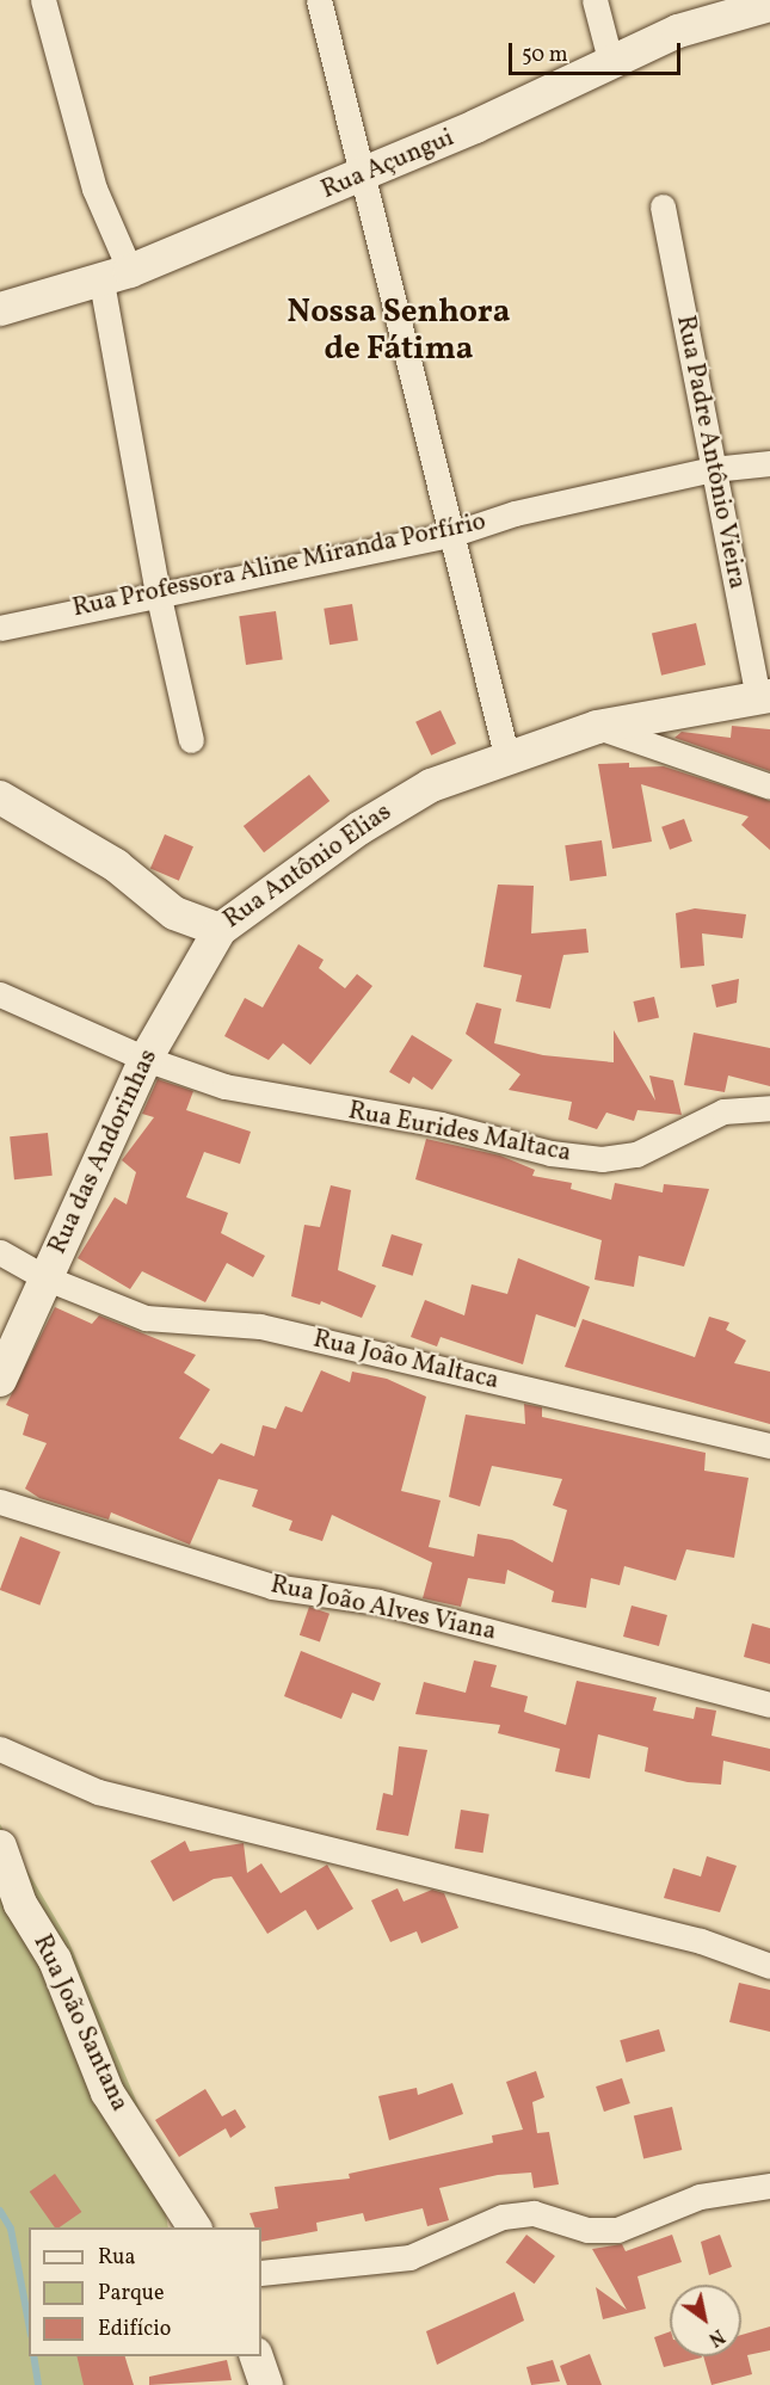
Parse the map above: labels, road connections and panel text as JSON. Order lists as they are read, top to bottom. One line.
{"streets":{"street":["Rua Açungui","Rua Padre Antônio Vieira","Rua Professora Aline Miranda Porfírio","Rua Antônio Elias","Rua Eurides Maltaca","Rua das Andorinhas","Rua João Maltaca","Rua João Alves Viana","Rua João Santana"]},"crossings":[["Rua Padre Antônio Vieira","Rua Professora Aline Miranda Porfírio"],["Rua Padre Antônio Vieira","Rua Antônio Elias"],["Rua Antônio Elias","Rua das Andorinhas"],["Rua Eurides Maltaca","Rua das Andorinhas"],["Rua das Andorinhas","Rua João Maltaca"]],"districts":["Nossa Senhora de Fátima"],"legend":["Rua","Parque","Edifício"],"scale_bar":"50 m","north":"bottom right"}
